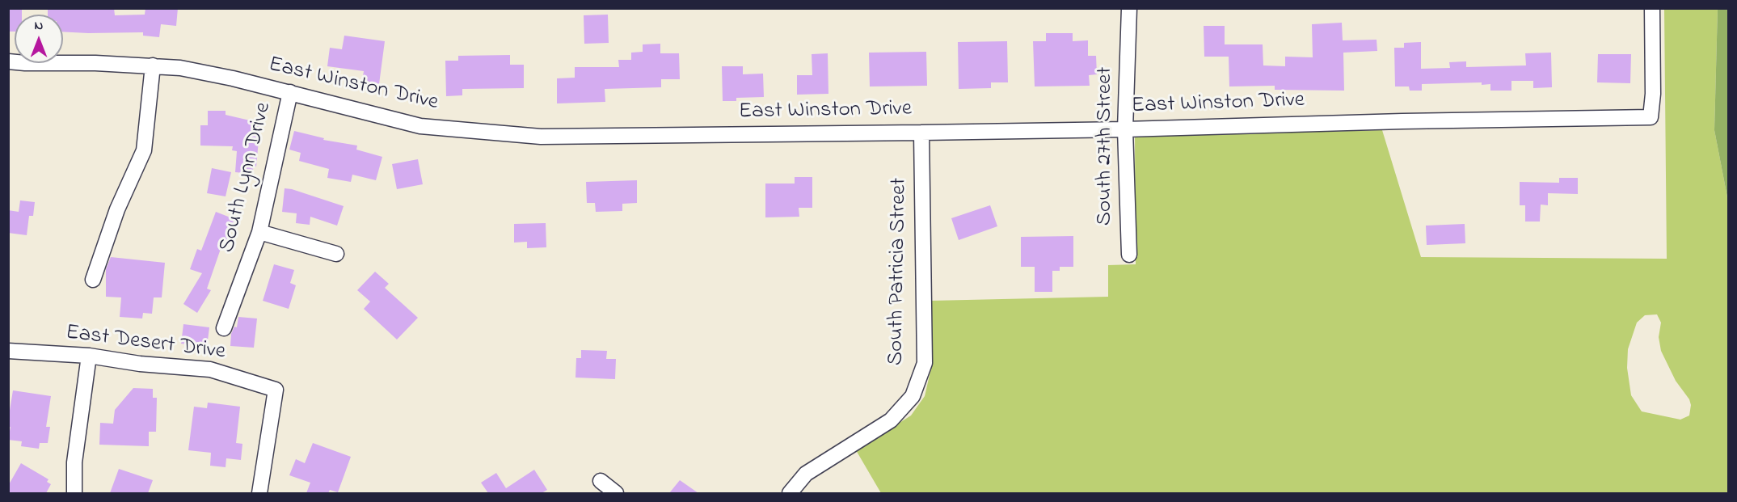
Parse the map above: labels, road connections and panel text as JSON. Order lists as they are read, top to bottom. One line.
{"streets":{"street":["East Winston Drive","South 27th Street","South Lynn Drive","South Patricia Street","East Desert Drive"]},"crossings":[["East Winston Drive","South 27th Street"],["East Winston Drive","South Lynn Drive"],["East Winston Drive","South Patricia Street"]],"north":"top"}
